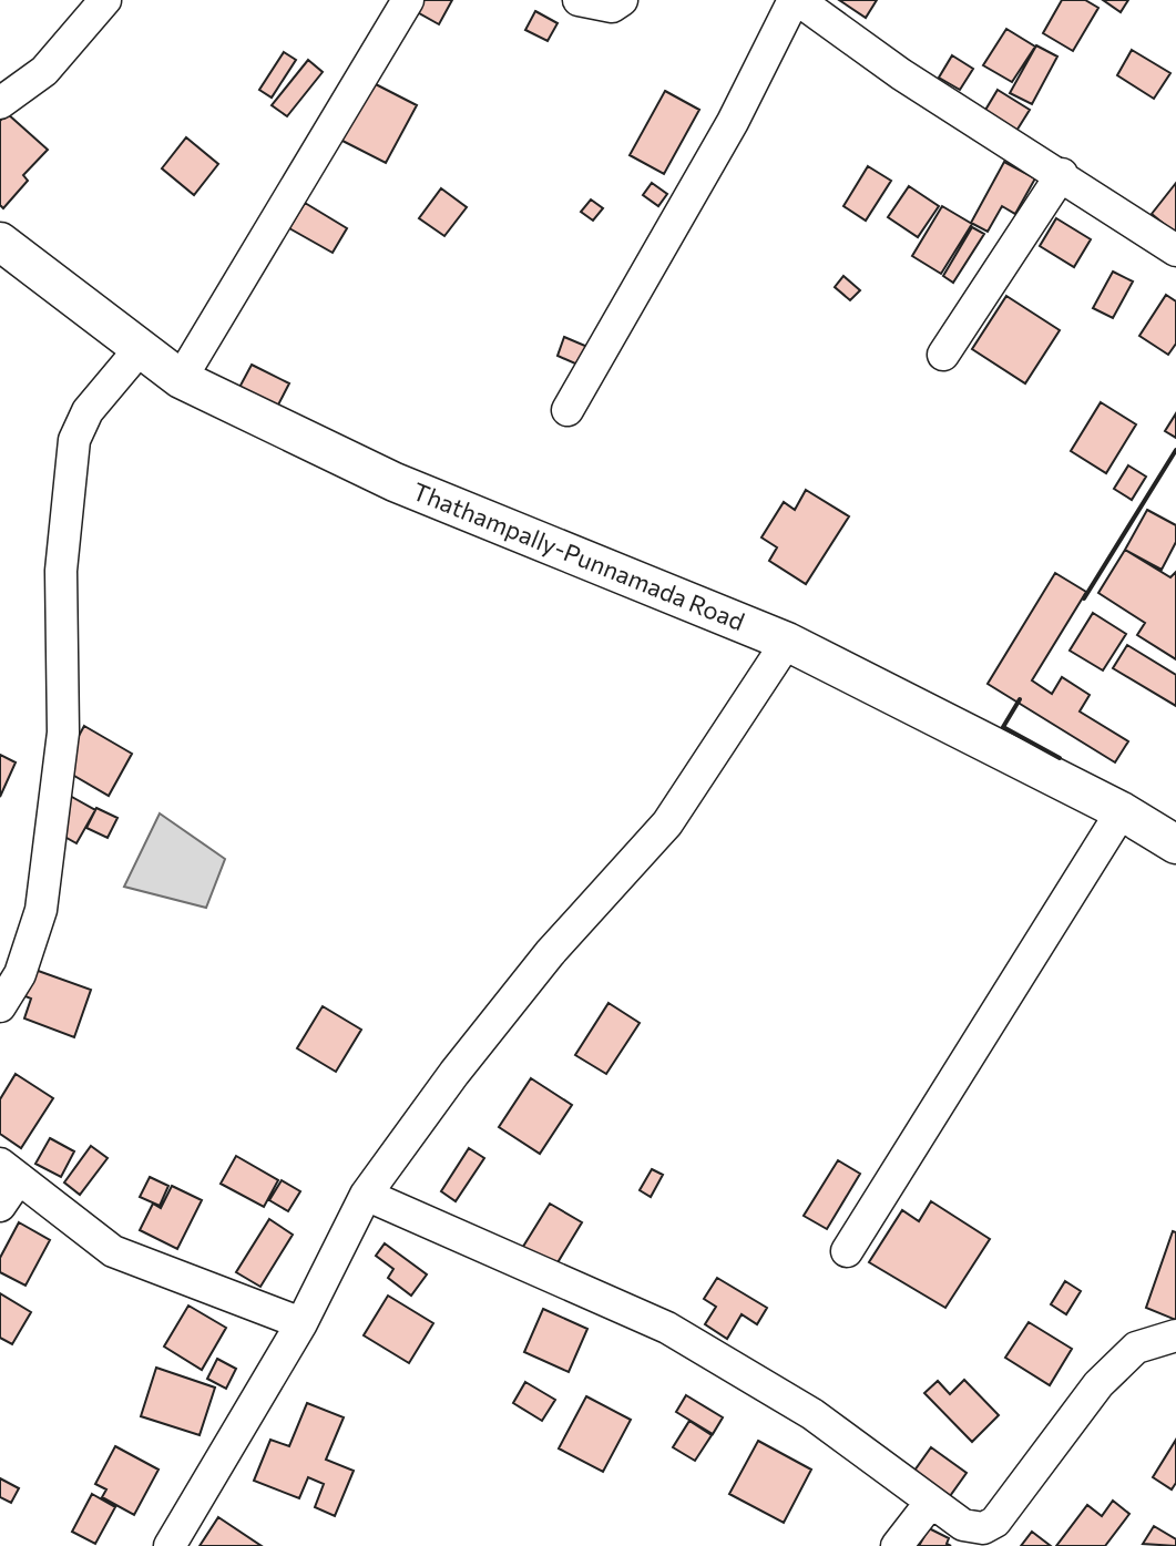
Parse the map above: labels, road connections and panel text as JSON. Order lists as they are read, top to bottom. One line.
{"streets":{"main road":["Thathampally-Punnamada Road"]}}
